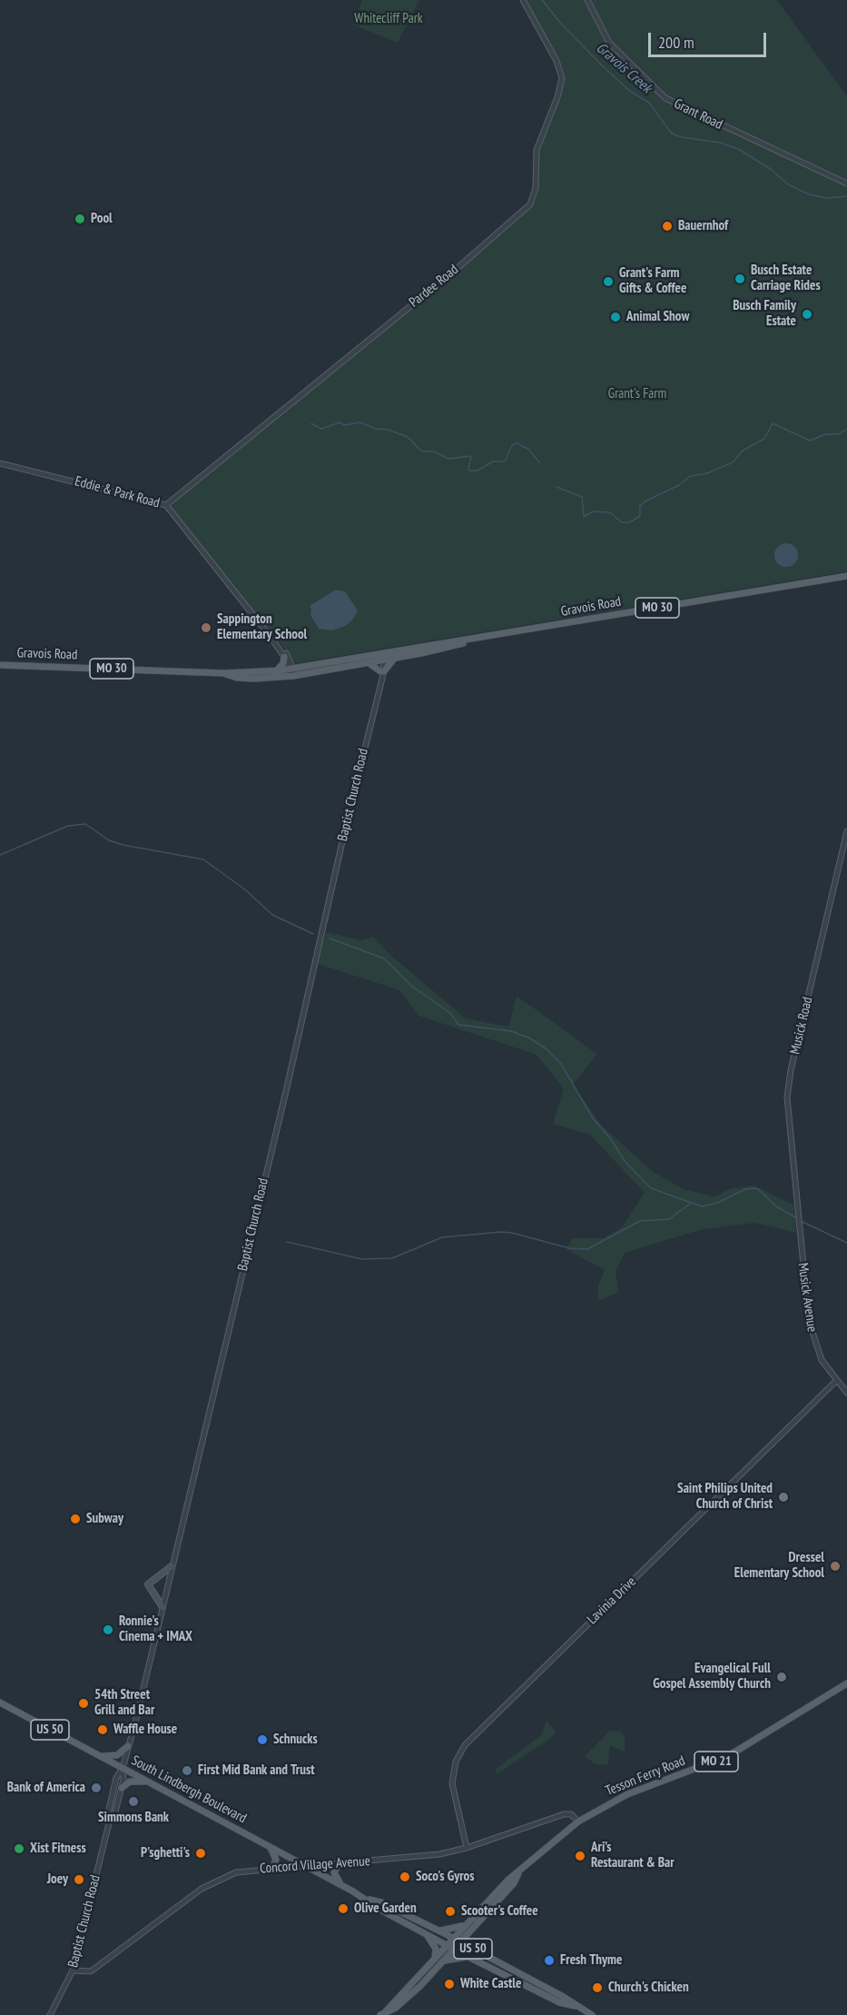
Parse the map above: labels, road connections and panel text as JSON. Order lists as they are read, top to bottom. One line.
{"streets":{"main road":["Gravois Road","MO 30","US 50","MO 21","Tesson Ferry Road","South Lindbergh Boulevard"],"street":["Grant Road","Pardee Road","Eddie & Park Road","Baptist Church Road","Musick Road","Musick Avenue","Lavinia Drive","Concord Village Avenue"]},"crossings":[["Pardee Road","Eddie & Park Road"],["Eddie & Park Road","Gravois Road"],["Gravois Road","Baptist Church Road"],["Baptist Church Road","South Lindbergh Boulevard"],["Baptist Church Road","Concord Village Avenue"],["Musick Road","Musick Avenue"],["Musick Avenue","Lavinia Drive"],["Lavinia Drive","Concord Village Avenue"],["Tesson Ferry Road","South Lindbergh Boulevard"],["Tesson Ferry Road","Concord Village Avenue"],["South Lindbergh Boulevard","Concord Village Avenue"]],"water":["Gravois Creek"],"parks":["Whitecliff Park","Grant's Farm"],"places":["Pool","Bauernhof","Busch Estate Carriage Rides","Grant's Farm Gifts & Coffee","Busch Family Estate","Animal Show","Sappington Elementary School","Saint Philips United Church of Christ","Subway","Dressel Elementary School","Ronnie's Cinema + IMAX","Evangelical Full Gospel Assembly Church","54th Street Grill and Bar","Waffle House","Schnucks","First Mid Bank and Trust","Bank of America","Simmons Bank","Xist Fitness","P'sghetti's","Ari’s Restaurant & Bar","Soco's Gyros","Joey","Olive Garden","Scooter's Coffee","Fresh Thyme","White Castle","Church's Chicken"],"scale_bar":"200 m"}
